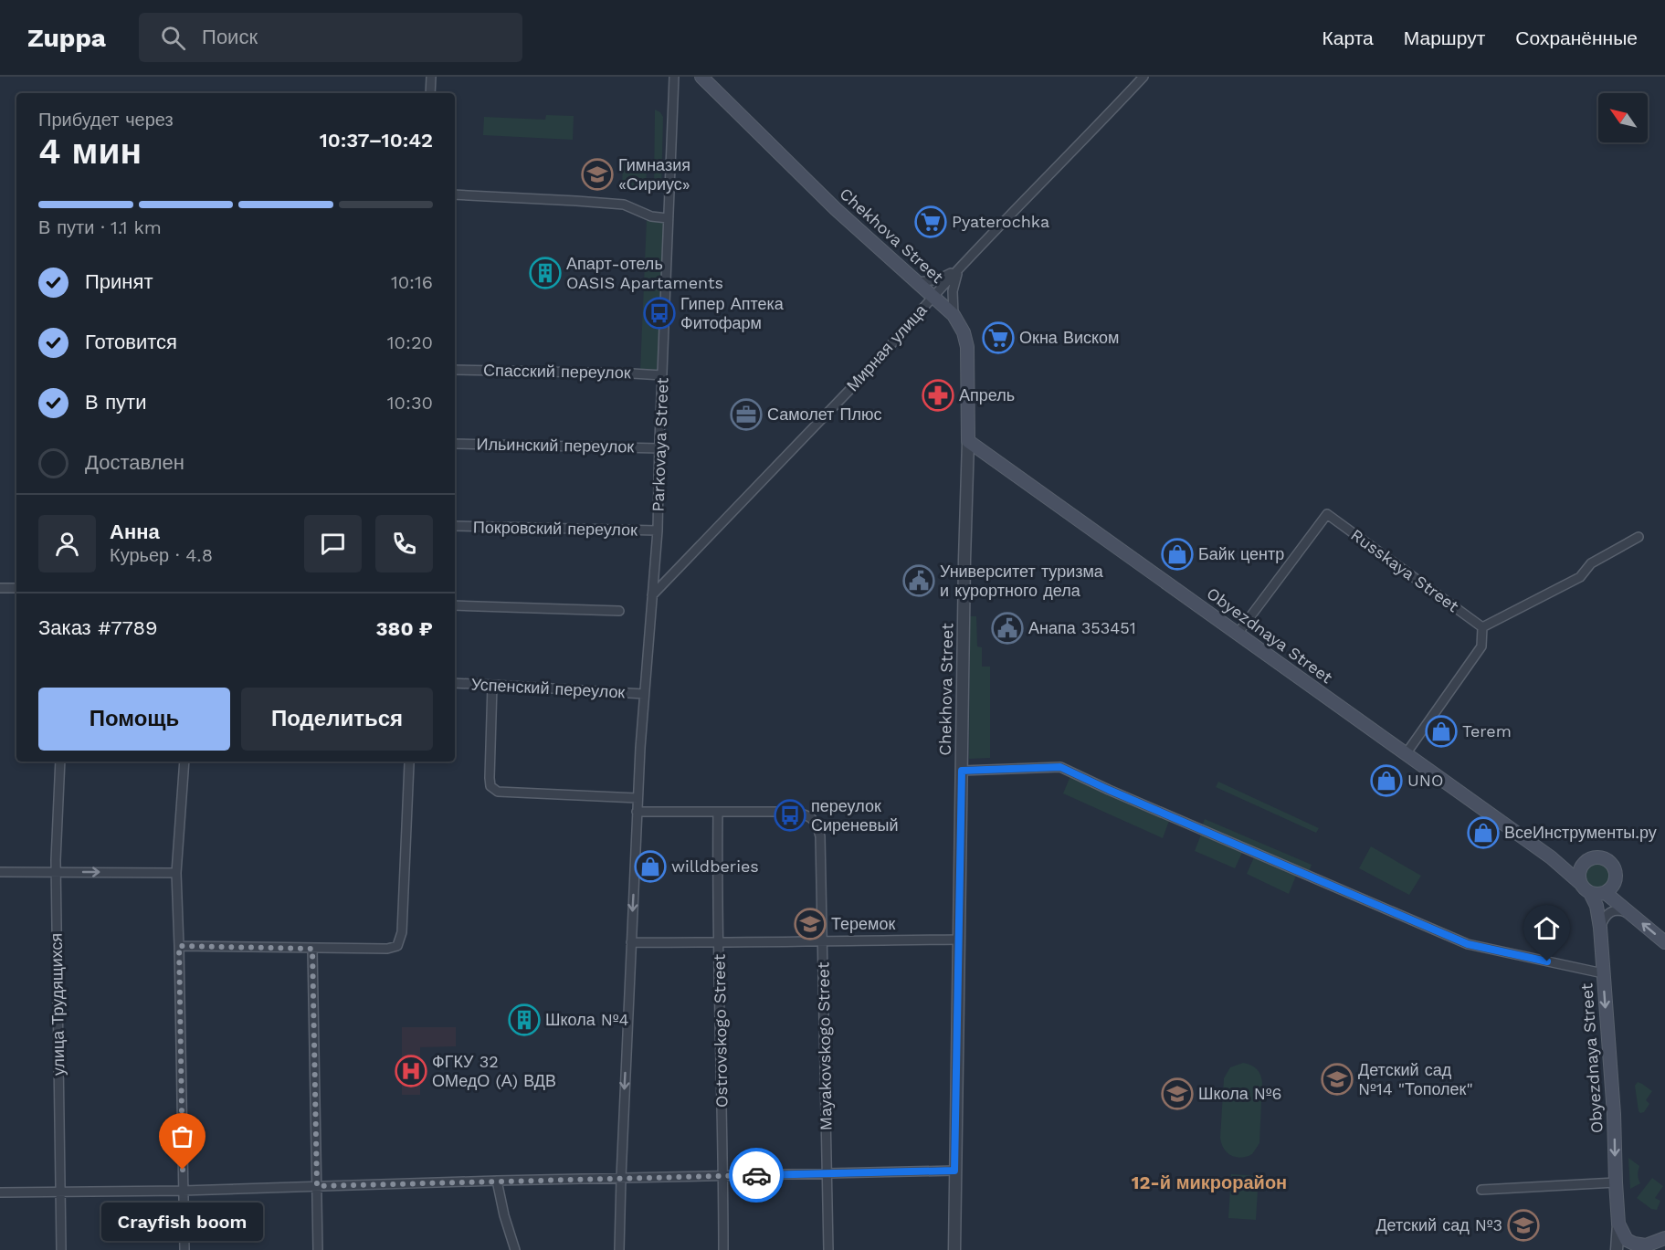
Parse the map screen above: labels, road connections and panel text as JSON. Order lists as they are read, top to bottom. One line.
{"streets":{"main road":["Chekhova Street","Obyezdnaya Street"],"street":["Мирная улица","Спасский переулок","Parkovaya Street","Ильинский переулок","Покровский переулок","Russkaya Street","Успенский переулок","улица Трудящихся","Ostrovskogo Street","Mayakovskogo Street"]},"crossings":[["Chekhova Street","Мирная улица"],["Chekhova Street","Obyezdnaya Street"],["Мирная улица","Parkovaya Street"],["Спасский переулок","Parkovaya Street"],["Parkovaya Street","Ильинский переулок"],["Parkovaya Street","Покровский переулок"],["Parkovaya Street","Успенский переулок"],["Russkaya Street","Obyezdnaya Street"],["Ostrovskogo Street","Mayakovskogo Street"]],"districts":["12-й микрорайон"],"places":{"school or university":["Гимназия «Сириус»","Теремок","Детский сад №14 \"Тополек\"","Школа №6","Детский сад №3"],"supermarket":["Pyaterochka","Окна Виском"],"building":["Апарт-отель OASIS Apartaments","Школа №4"],"bus stop":["Гипер Аптека Фитофарм","переулок Сиреневый"],"pharmacy":["Апрель"],"office":["Самолет Плюс"],"shop":["Байк центр","Terem","UNO","ВсеИнструменты.ру","willdberies"],"public building":["Университет туризма и курортного дела","Анапа 353451"],"hospital":["ФГКУ 32 ОМедО (А) ВДВ"],"other":["Crayfish boom"]},"north":"top left","page":{"header":"Zuppa","search":"Поиск","nav":["Карта","Маршрут","Сохранённые"],"heading":["4 мин","Прибудет через","10:37–10:42"],"panel":["Анна","Курьер · 4.8","Заказ #7789","380 ₽"],"bar":"В пути · 1.1 km","list":[["Принят","10:16"],["Готовится","10:20"],["В пути","10:30"],"Доставлен"],"buttons":["Помощь","Поделиться"],"bubble":"Crayfish boom"}}
